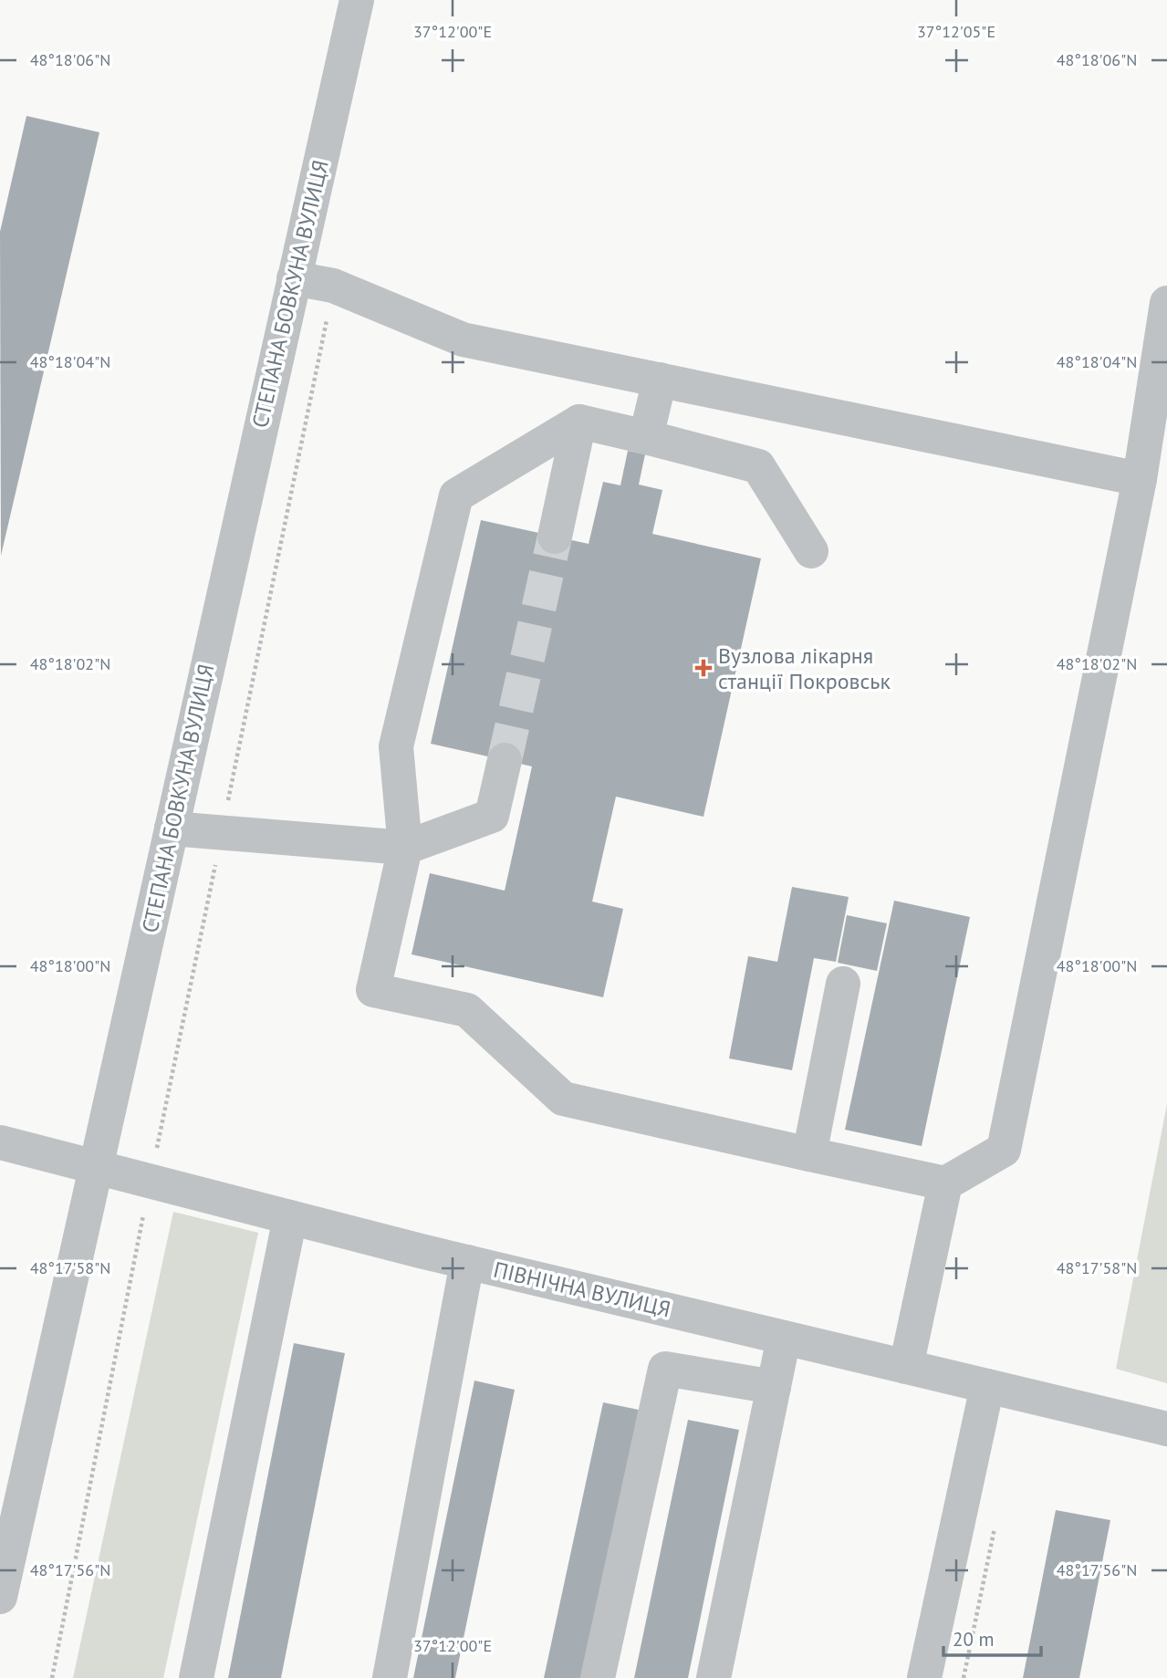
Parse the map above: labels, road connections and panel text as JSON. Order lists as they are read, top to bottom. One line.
{"streets":{"street":["СТЕПАНА БОВКУНА ВУЛИЦЯ","ПІВНІЧНА ВУЛИЦЯ"]},"crossings":[["СТЕПАНА БОВКУНА ВУЛИЦЯ","ПІВНІЧНА ВУЛИЦЯ"]],"places":{"health":["Вузлова лікарня станції Покровськ"]},"scale_bar":"20 m","coordinates":["37°12'00\"E","37°12'05\"E","48°18'06\"N","48°18'04\"N","48°18'02\"N","48°18'00\"N","48°17'58\"N","48°17'56\"N"]}
